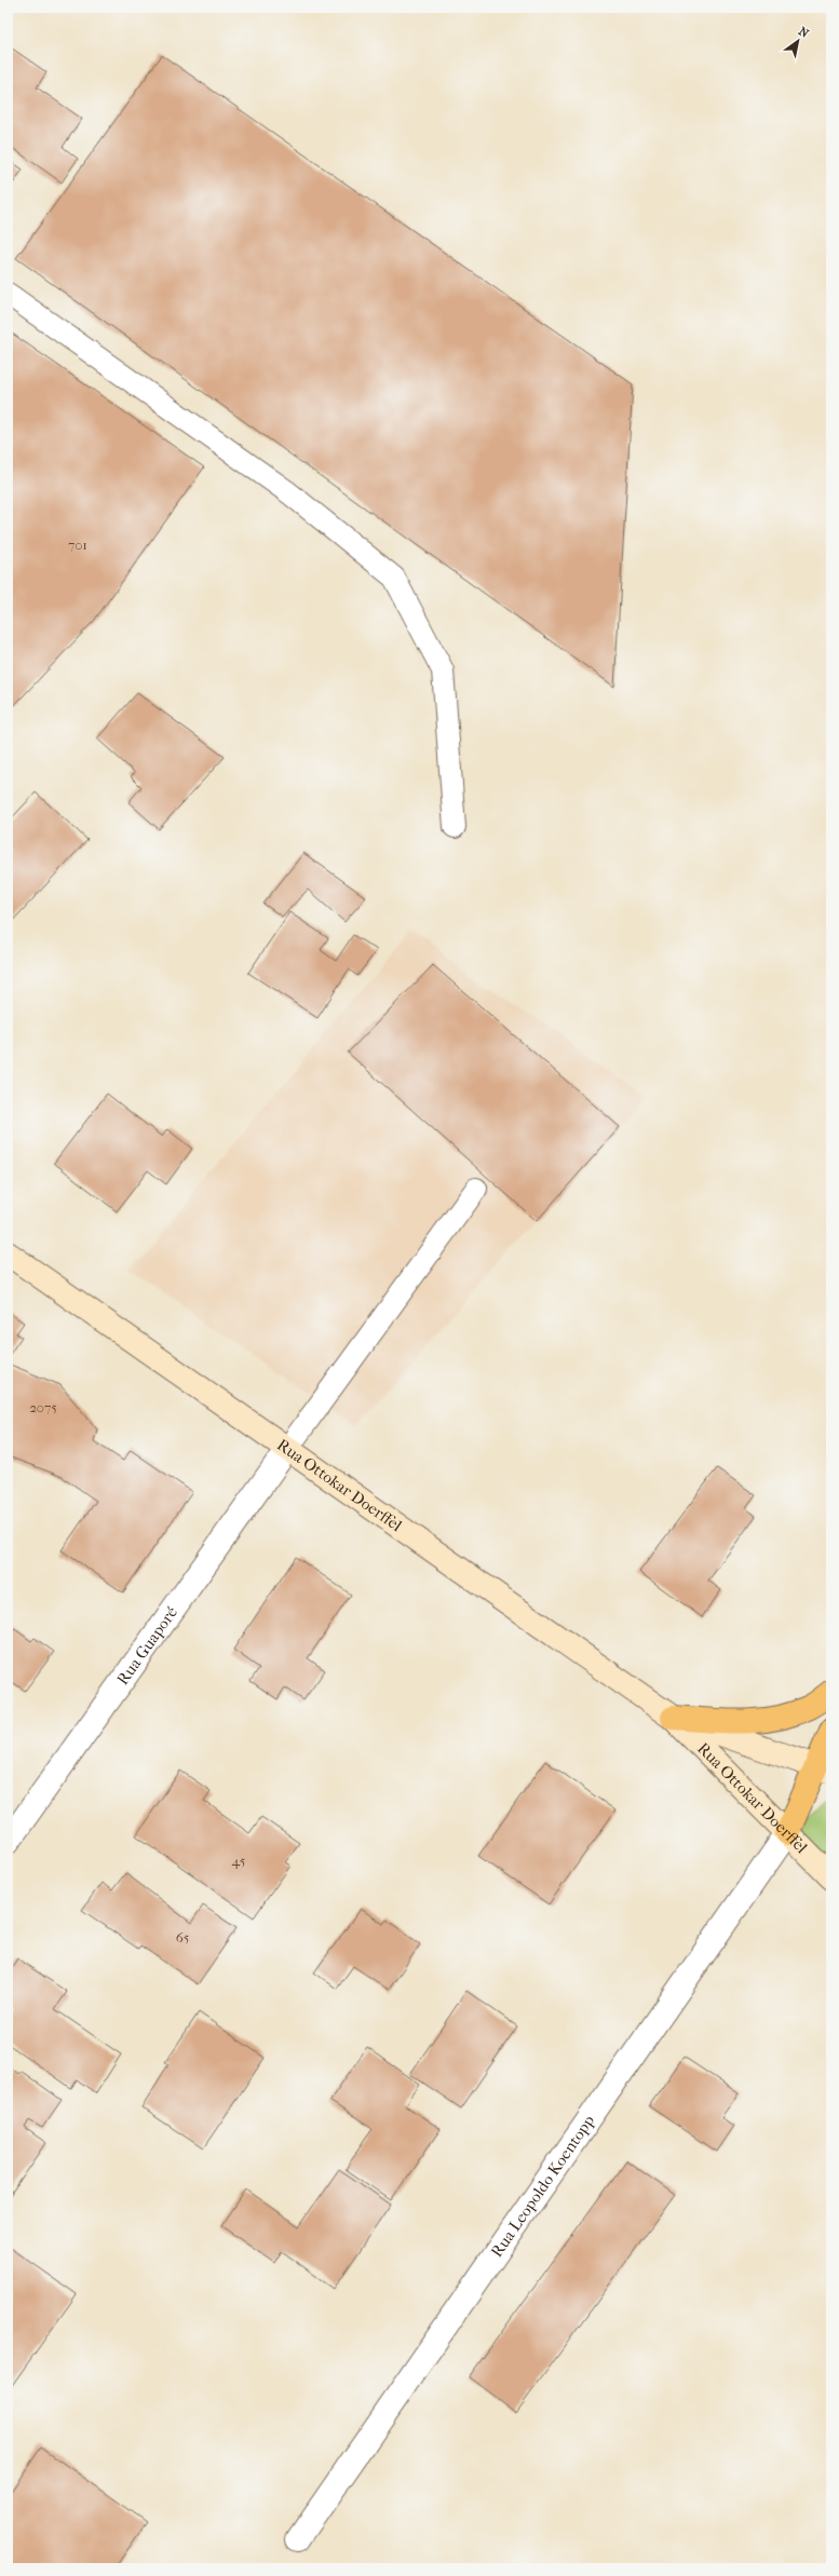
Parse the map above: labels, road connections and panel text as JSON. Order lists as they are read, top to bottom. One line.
{"streets":{"main road":["Rua Ottokar Doerffel"],"street":["Rua Guaporé","Rua Leopoldo Koentopp"]},"crossings":[["Rua Ottokar Doerffel","Rua Guaporé"],["Rua Ottokar Doerffel","Rua Leopoldo Koentopp"]],"house_numbers":["701","2075","45","65"],"north":"top right"}
